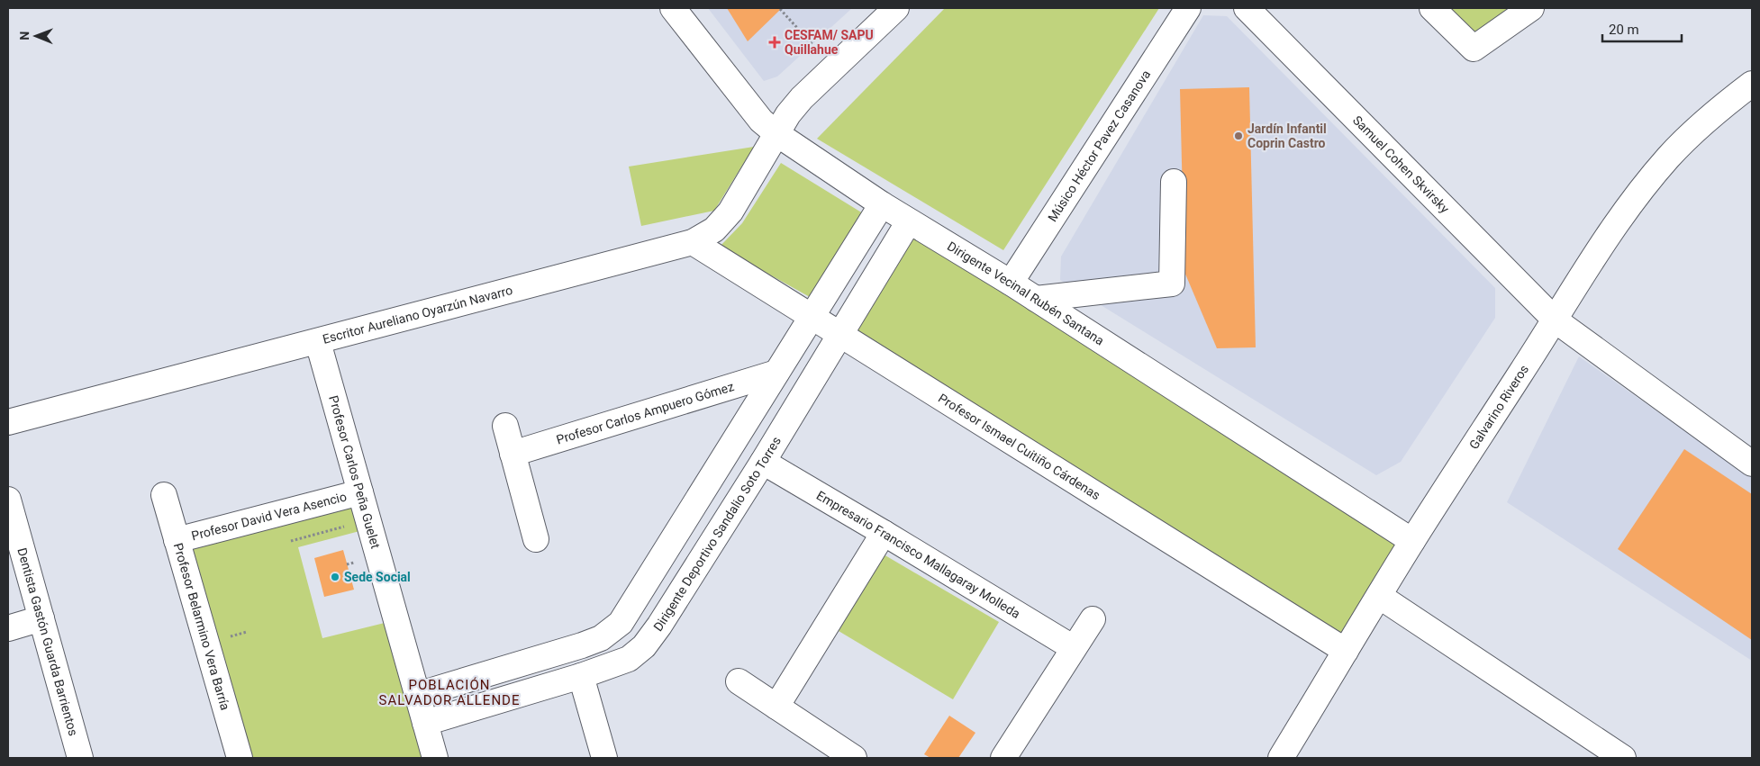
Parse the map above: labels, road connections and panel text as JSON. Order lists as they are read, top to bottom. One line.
{"streets":{"street":["Músico Héctor Pavez Casanova","Samuel Cohen Skvirsky","Dirigente Vecinal Rubén Santana","Escritor Aureliano Oyarzún Navarro","Galvarino Riveros","Profesor Carlos Ampuero Gómez","Profesor Ismael Cuitiño Cárdenas","Profesor Carlos Peña Guelet","Profesor David Vera Asencio","Dirigente Deportivo Sandalio Soto Torres","Empresario Francisco Mallagaray Molleda","Profesor Belarmino Vera Barría","Dentista Gastón Guarda Barrientos"]},"crossings":[["Músico Héctor Pavez Casanova","Dirigente Vecinal Rubén Santana"],["Samuel Cohen Skvirsky","Galvarino Riveros"],["Dirigente Vecinal Rubén Santana","Escritor Aureliano Oyarzún Navarro"],["Dirigente Vecinal Rubén Santana","Galvarino Riveros"],["Dirigente Vecinal Rubén Santana","Dirigente Deportivo Sandalio Soto Torres"],["Escritor Aureliano Oyarzún Navarro","Profesor Ismael Cuitiño Cárdenas"],["Escritor Aureliano Oyarzún Navarro","Profesor Carlos Peña Guelet"],["Galvarino Riveros","Profesor Ismael Cuitiño Cárdenas"],["Profesor Ismael Cuitiño Cárdenas","Dirigente Deportivo Sandalio Soto Torres"],["Profesor Carlos Peña Guelet","Profesor David Vera Asencio"],["Profesor Carlos Peña Guelet","Dirigente Deportivo Sandalio Soto Torres"],["Profesor David Vera Asencio","Profesor Belarmino Vera Barría"],["Dirigente Deportivo Sandalio Soto Torres","Empresario Francisco Mallagaray Molleda"]],"districts":["POBLACIÓN SALVADOR ALLENDE"],"places":{"health":["CESFAM/ SAPU Quillahue"],"other":["Jardín Infantil Coprin Castro","Sede Social"]},"scale_bar":"20 m","north":"left"}
